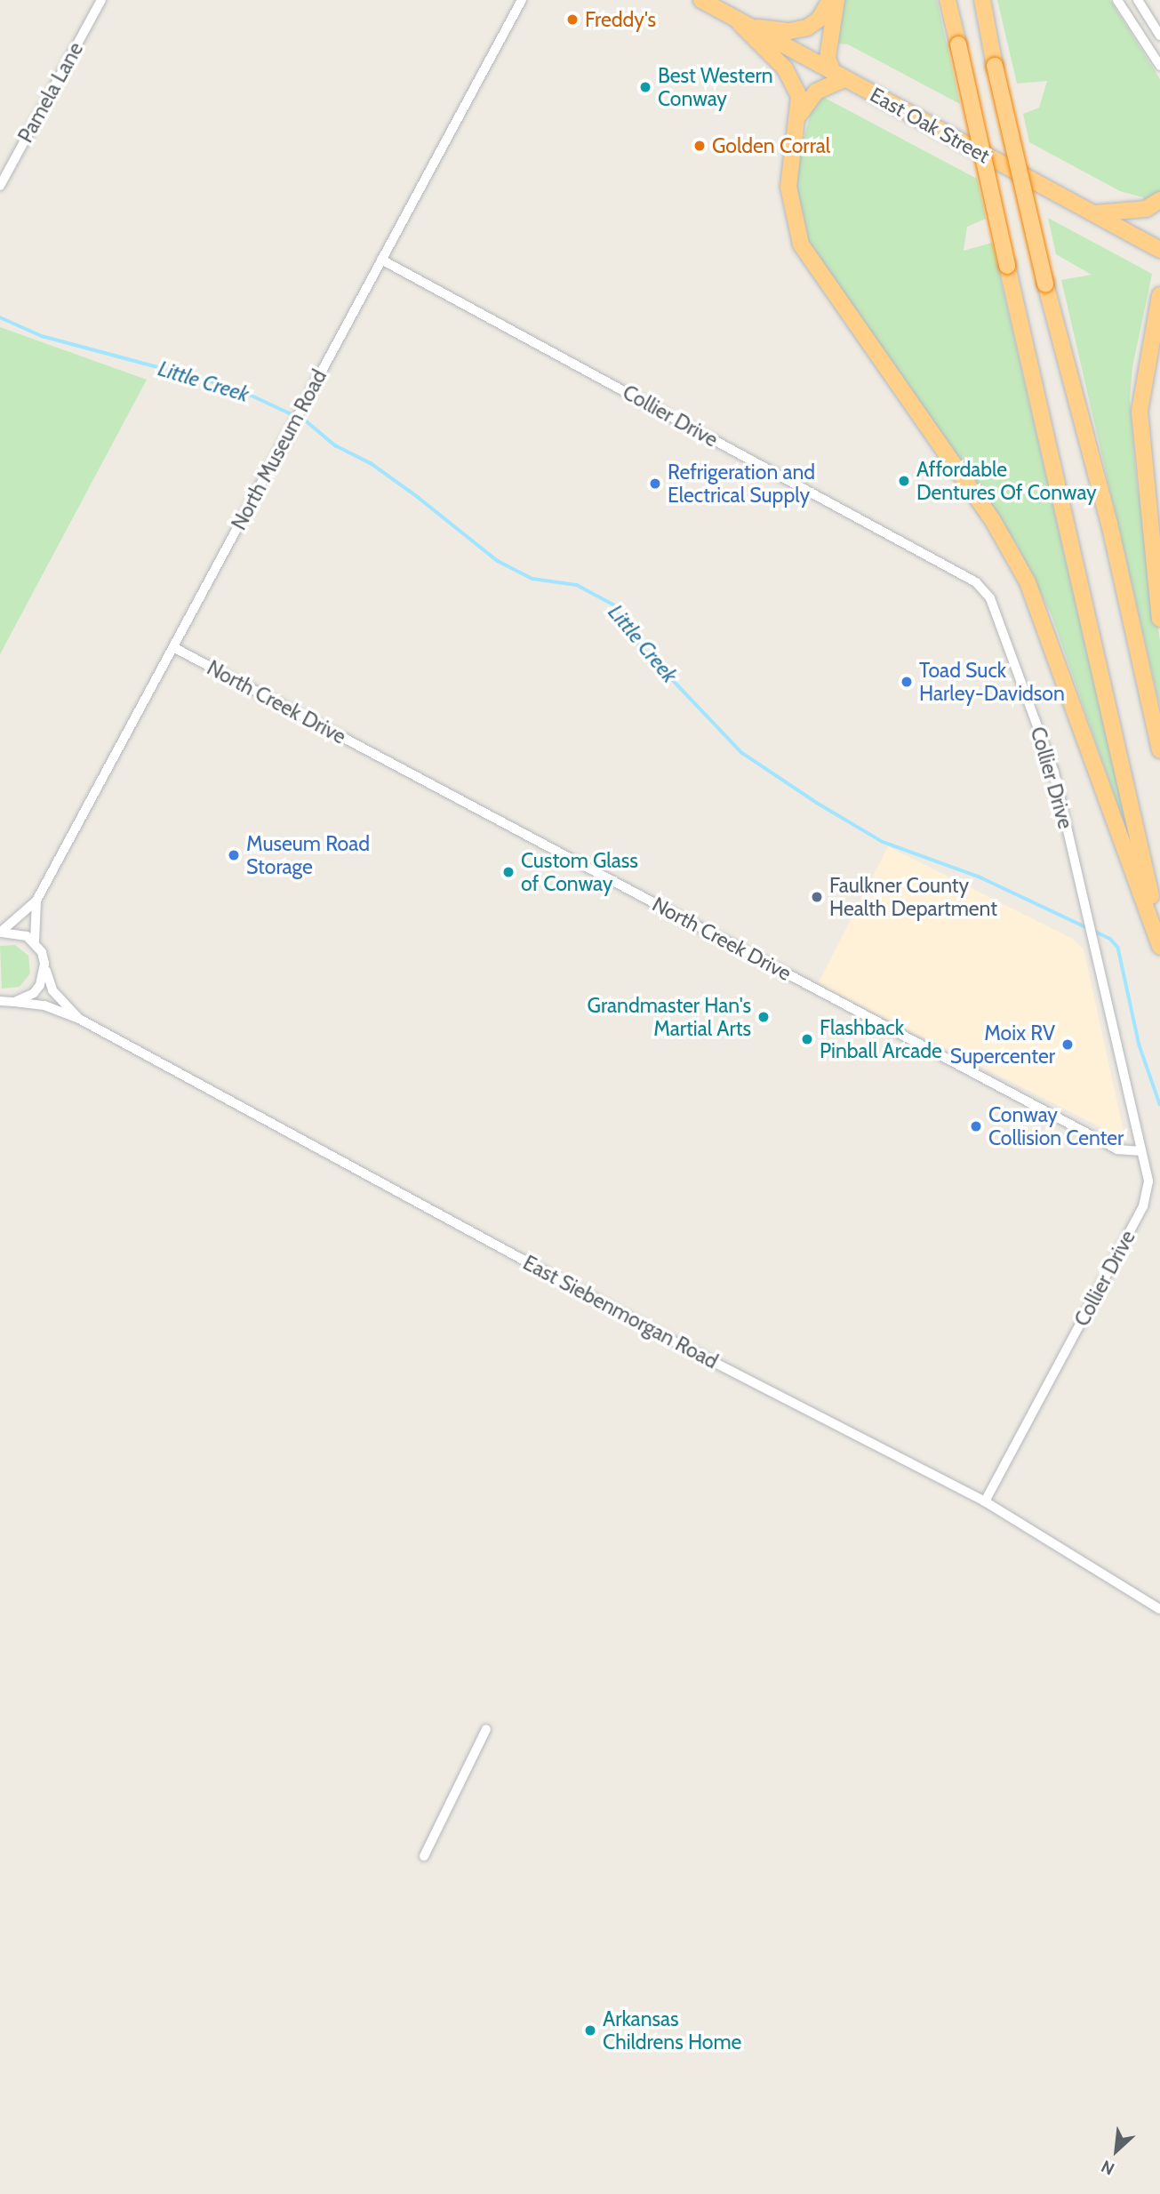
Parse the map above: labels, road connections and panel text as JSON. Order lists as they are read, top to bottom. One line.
{"streets":{"highway":["East Oak Street"],"street":["Pamela Lane","Collier Drive","North Museum Road","North Creek Drive","East Siebenmorgan Road"]},"crossings":[["Collier Drive","North Museum Road"],["Collier Drive","North Creek Drive"],["Collier Drive","East Siebenmorgan Road"],["North Museum Road","North Creek Drive"],["North Museum Road","East Siebenmorgan Road"]],"water":["Little Creek"],"places":["Freddy's","Best Western Conway","Golden Corral","Affordable Dentures Of Conway","Refrigeration and Electrical Supply","Toad Suck Harley-Davidson","Museum Road Storage","Custom Glass of Conway","Faulkner County Health Department","Grandmaster Han's Martial Arts","Flashback Pinball Arcade","Moix RV Supercenter","Conway Collision Center","Arkansas Childrens Home"],"north":"bottom left"}
